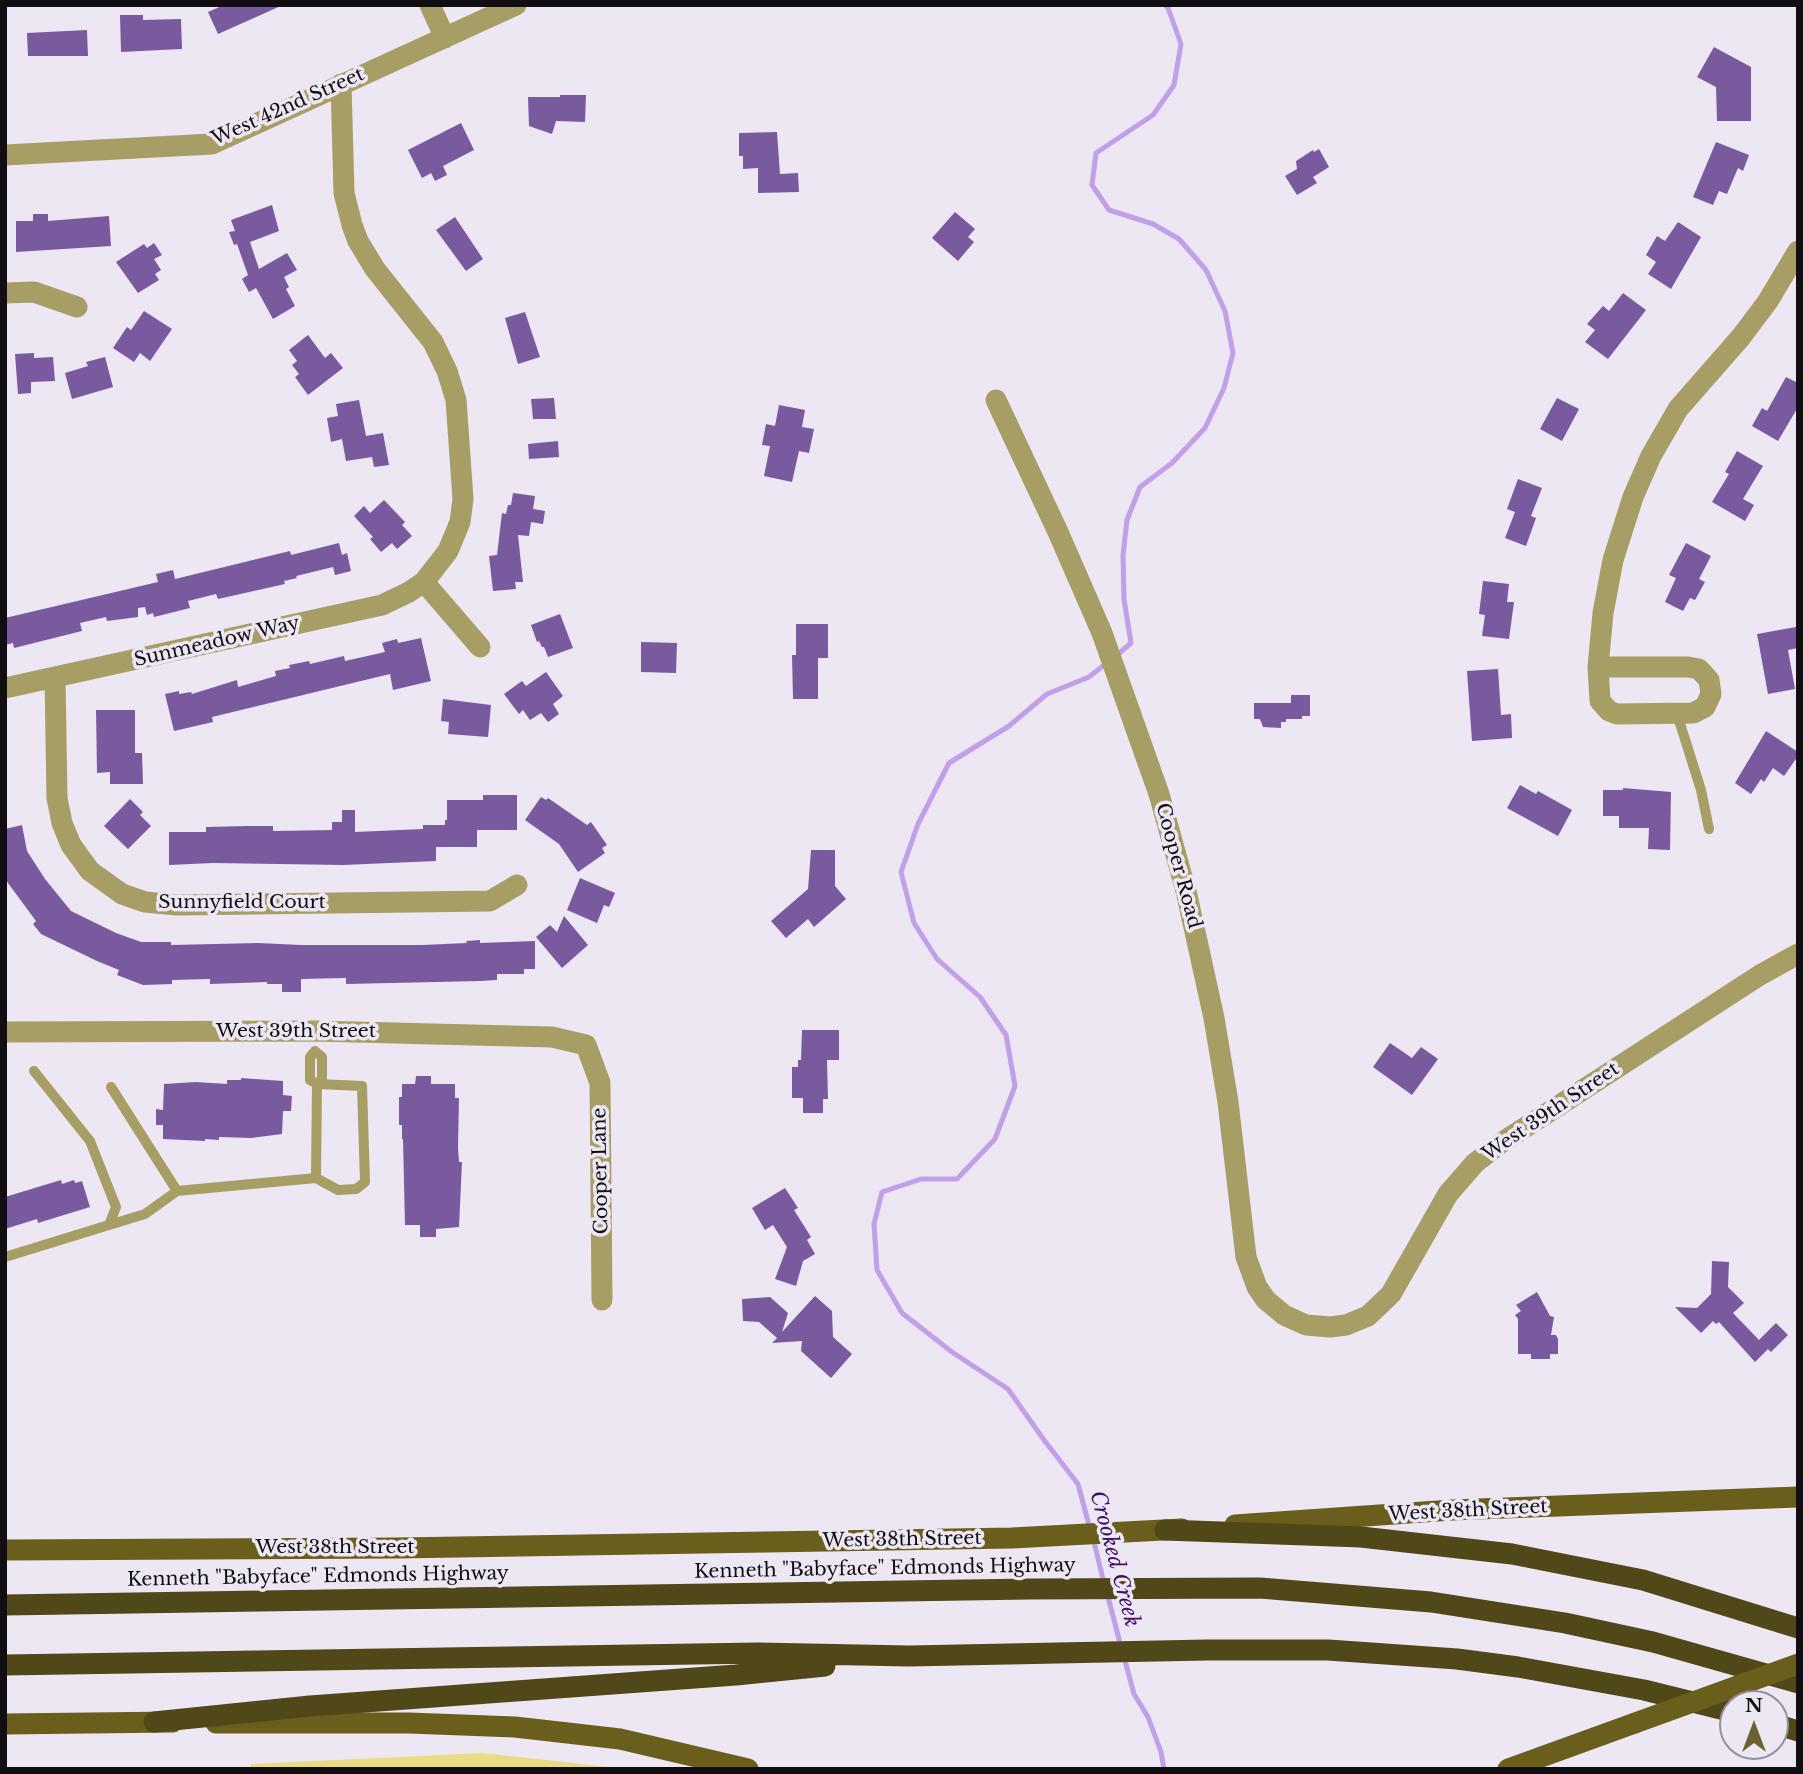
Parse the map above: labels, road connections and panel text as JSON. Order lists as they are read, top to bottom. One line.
{"streets":{"highway":["Kenneth \"Babyface\" Edmonds Highway"],"main road":["West 38th Street"],"street":["West 42nd Street","Sunmeadow Way","Cooper Road","Sunnyfield Court","West 39th Street","Cooper Lane"]},"crossings":[["Sunmeadow Way","Sunnyfield Court"],["Cooper Road","West 39th Street"],["West 39th Street","Cooper Lane"]],"water":["Crooked Creek"],"north":"top"}
